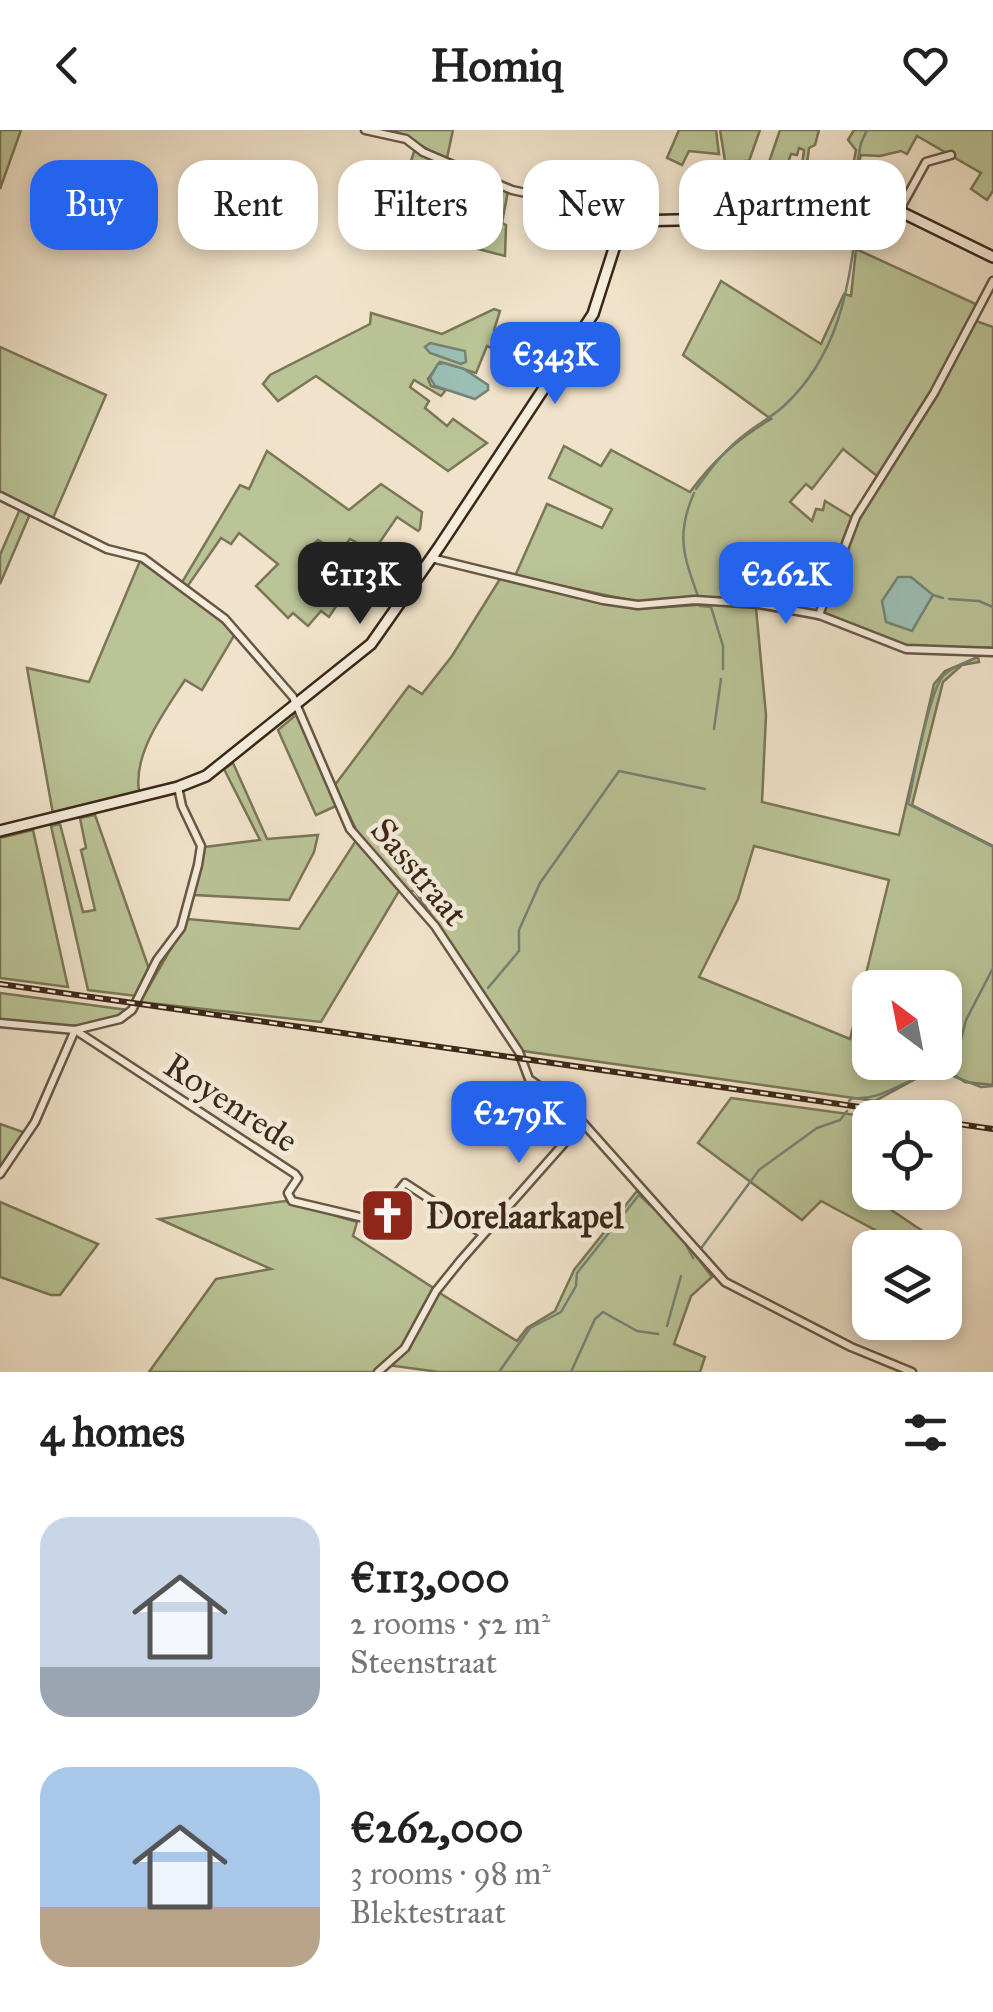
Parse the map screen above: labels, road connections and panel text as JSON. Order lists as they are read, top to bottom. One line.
{"streets":{"street":["Sasstraat","Royenrede"]},"places":{"church":["Dorelaarkapel"]},"north":"top left","page":{"header":"Homiq","chip":["Buy","Rent","Filters","New","Apartment"],"price":["€343K","€113K","€262K","€279K"],"heading":"4 homes","list":[{"name":"€113,000","note":"2 rooms · 52 m² · Steenstraat"},{"name":"€262,000","note":"3 rooms · 98 m² · Blektestraat"}]}}
